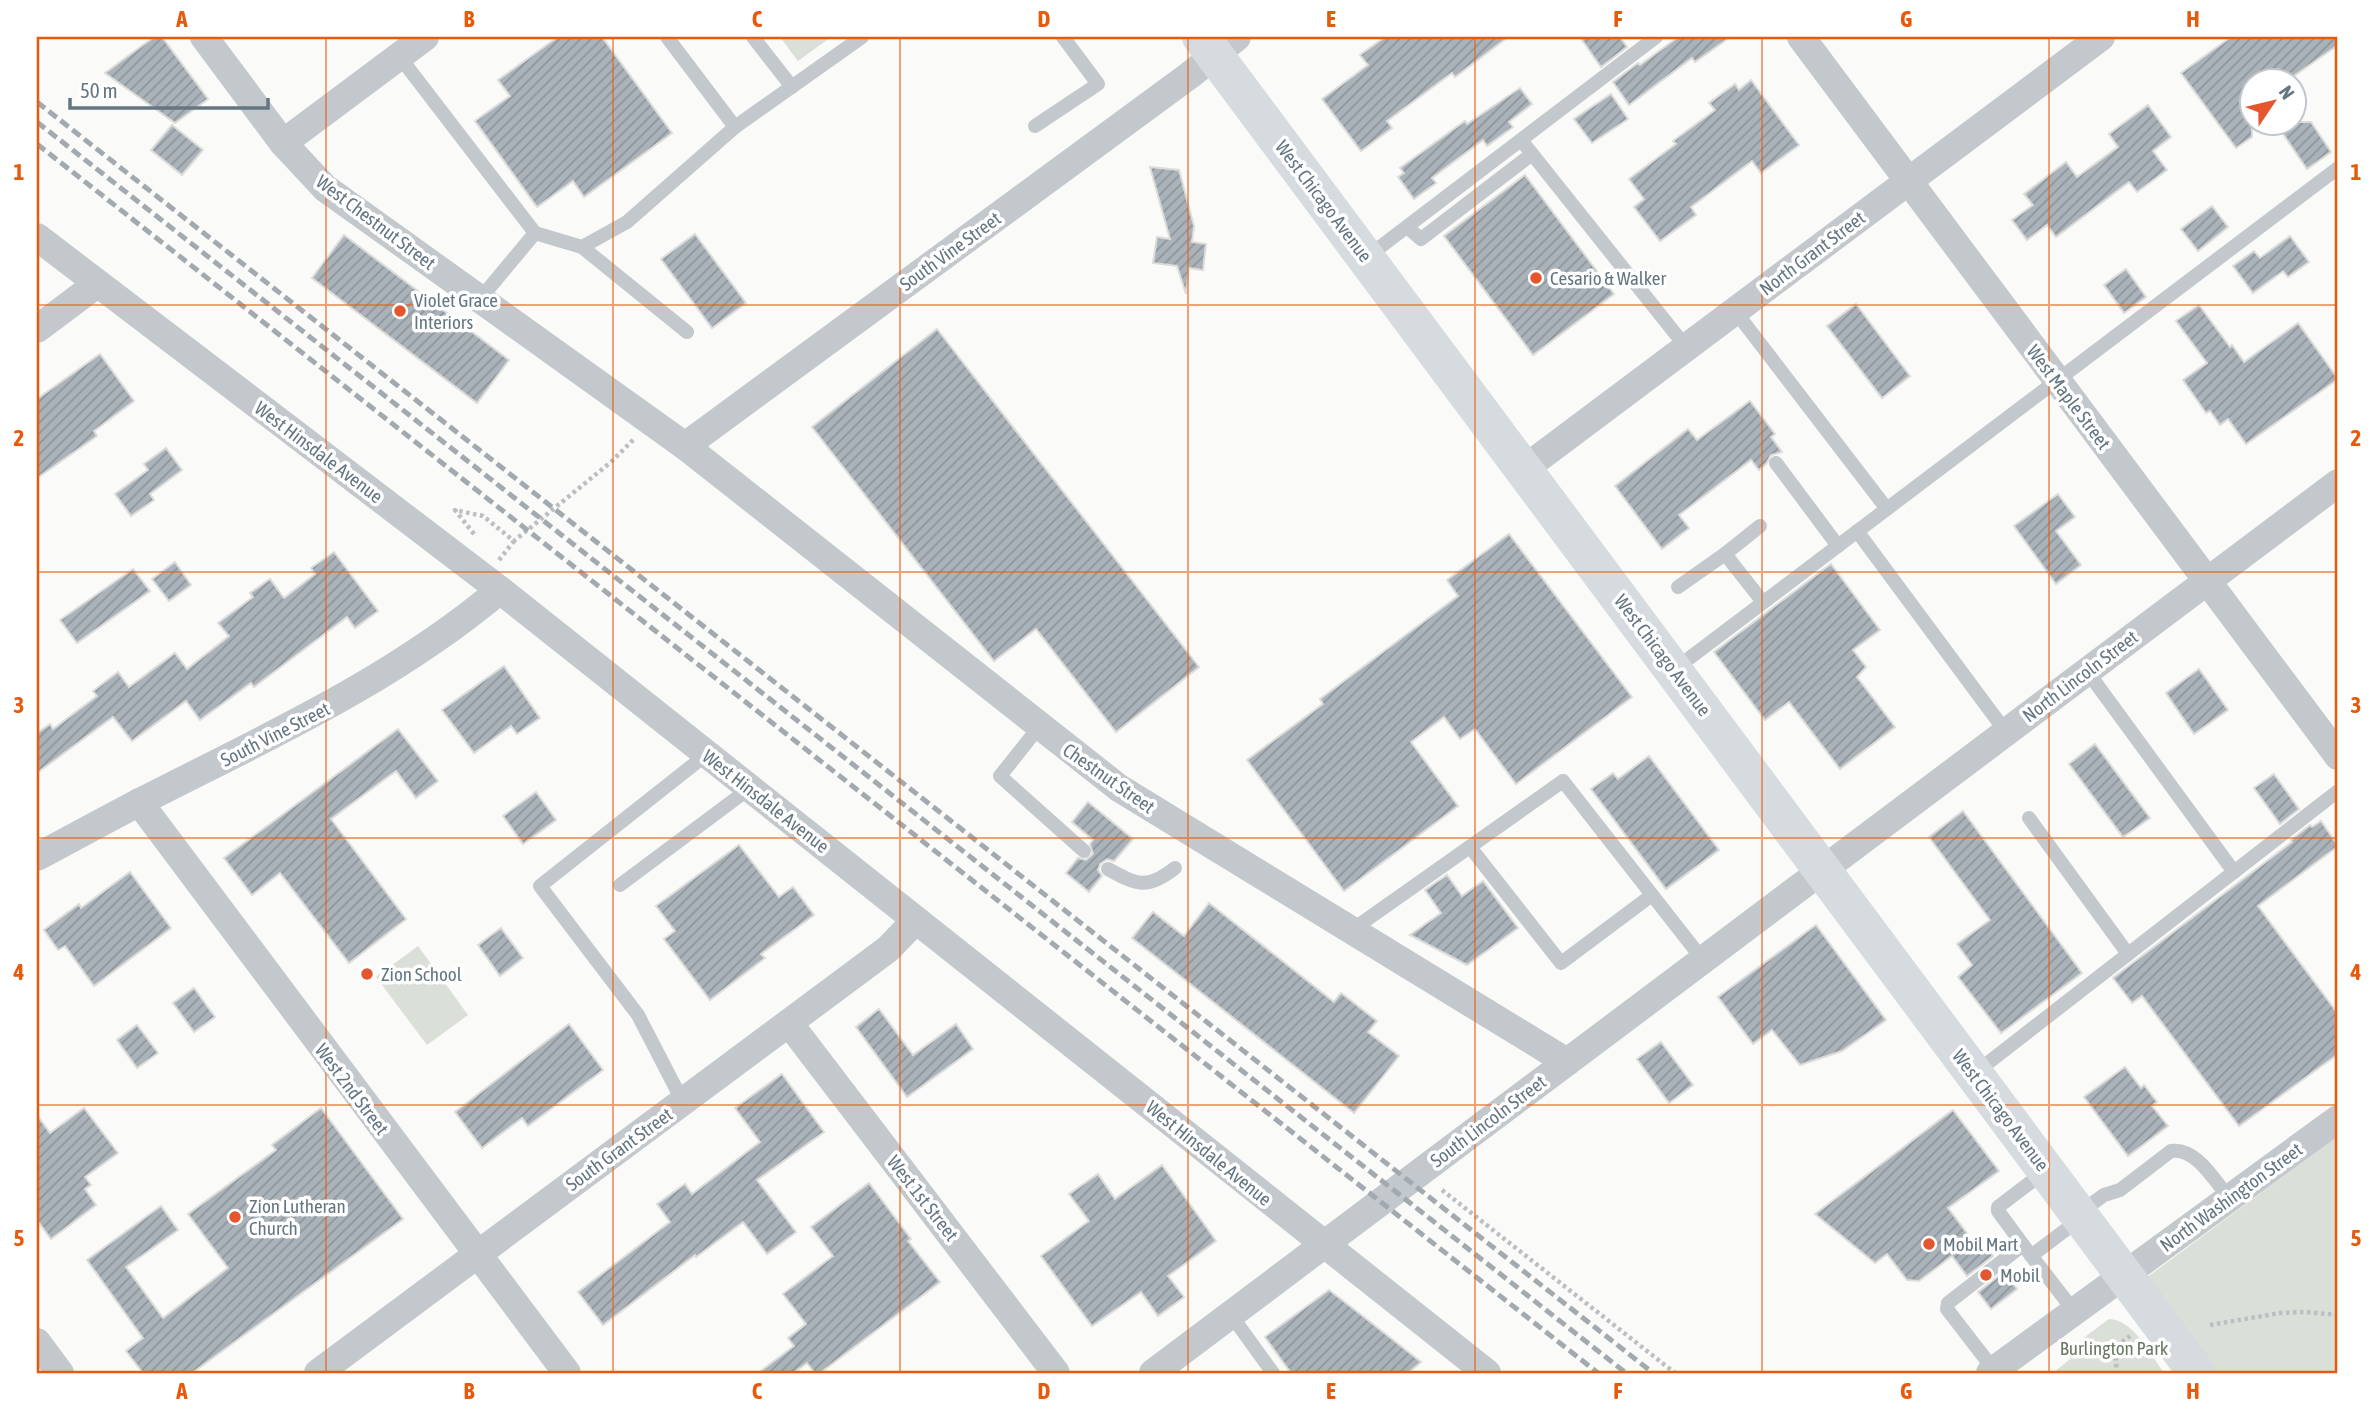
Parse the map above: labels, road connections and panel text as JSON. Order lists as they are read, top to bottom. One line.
{"streets":{"main road":["West Chicago Avenue"],"street":["West Chestnut Street","South Vine Street","North Grant Street","West Maple Street","West Hinsdale Avenue","North Lincoln Street","Chestnut Street","West 2nd Street","South Lincoln Street","South Grant Street","North Washington Street","West 1st Street"]},"crossings":[["West Chicago Avenue","South Vine Street"],["West Chicago Avenue","North Grant Street"],["West Chicago Avenue","North Lincoln Street"],["West Chicago Avenue","South Lincoln Street"],["West Chicago Avenue","North Washington Street"],["West Chestnut Street","South Vine Street"],["West Chestnut Street","Chestnut Street"],["South Vine Street","West Hinsdale Avenue"],["South Vine Street","Chestnut Street"],["South Vine Street","West 2nd Street"],["North Grant Street","West Maple Street"],["West Maple Street","North Lincoln Street"],["West Hinsdale Avenue","South Lincoln Street"],["West Hinsdale Avenue","South Grant Street"],["North Lincoln Street","South Lincoln Street"],["Chestnut Street","South Lincoln Street"],["West 2nd Street","South Grant Street"],["South Grant Street","West 1st Street"]],"parks":["Burlington Park"],"places":["Cesario & Walker","Violet Grace Interiors","Zion School","Zion Lutheran Church","Mobil Mart","Mobil"],"scale_bar":"50 m","north":"top right","grid":{"columns":["A","B","C","D","E","F","G","H"],"rows":["1","2","3","4","5"]}}
